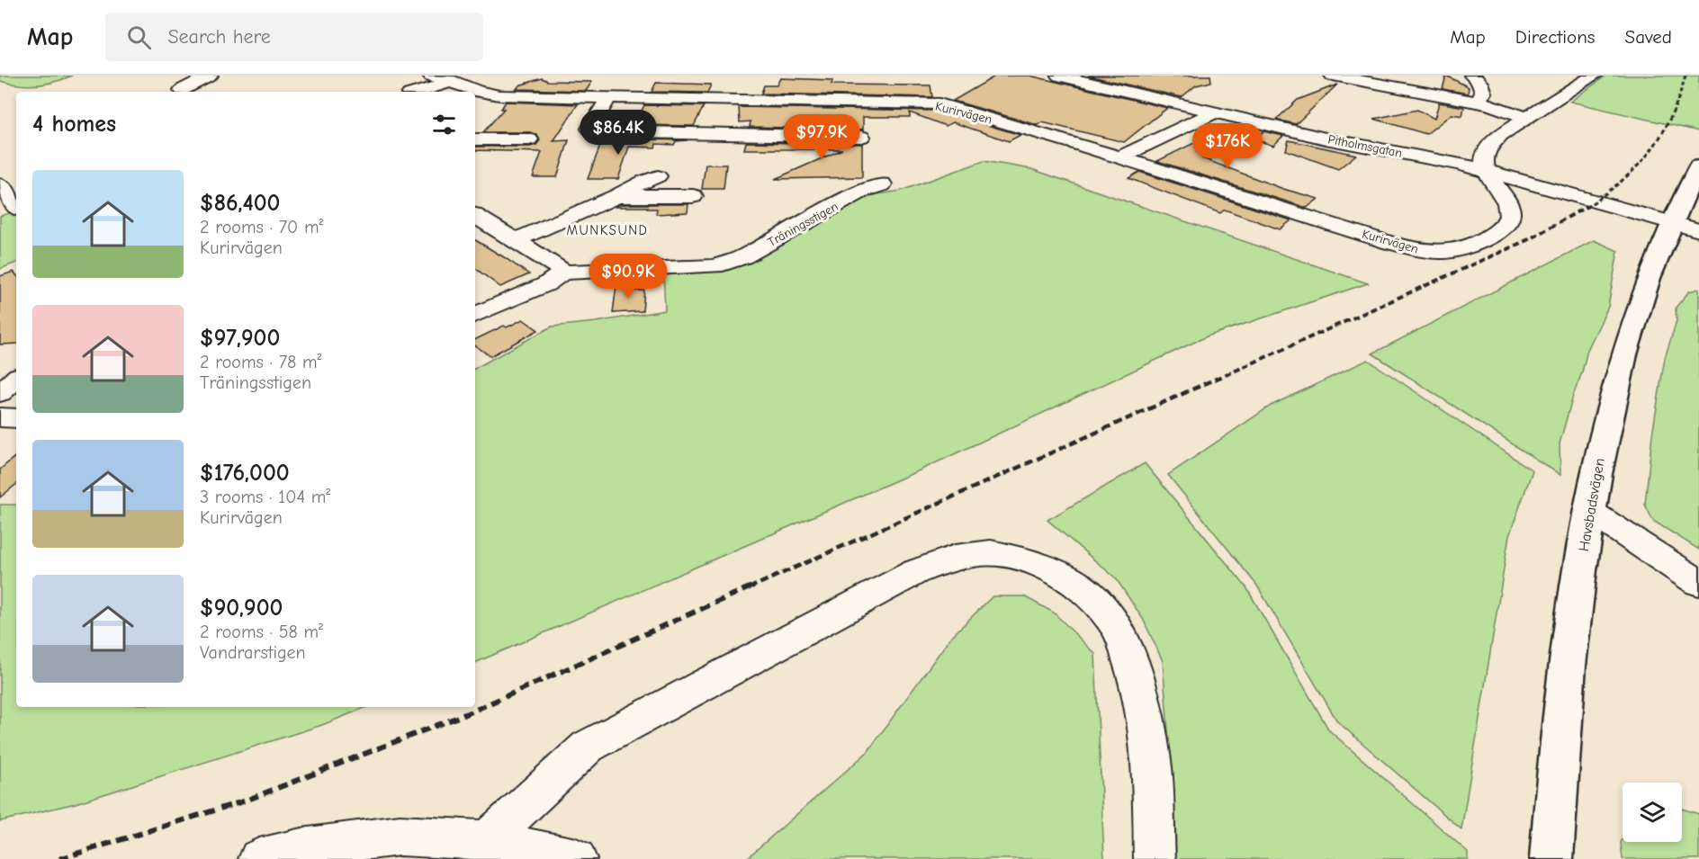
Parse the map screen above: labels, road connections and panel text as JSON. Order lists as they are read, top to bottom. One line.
{"streets":{"main road":["Havsbadsvägen"],"street":["Kurirvägen","Pitholmsgatan","Träningsstigen"]},"crossings":[["Kurirvägen","Pitholmsgatan"],["Pitholmsgatan","Havsbadsvägen"]],"districts":["MUNKSUND"],"page":{"header":"Map","search":"Search here","nav":["Map","Directions","Saved"],"heading":"4 homes","price":["$86.4K","$97.9K","$176K","$90.9K"],"list":[{"name":"$86,400","note":"2 rooms · 70 m² · Kurirvägen"},{"name":"$97,900","note":"2 rooms · 78 m² · Träningsstigen"},{"name":"$176,000","note":"3 rooms · 104 m² · Kurirvägen"},{"name":"$90,900","note":"2 rooms · 58 m² · Vandrarstigen"}]}}
